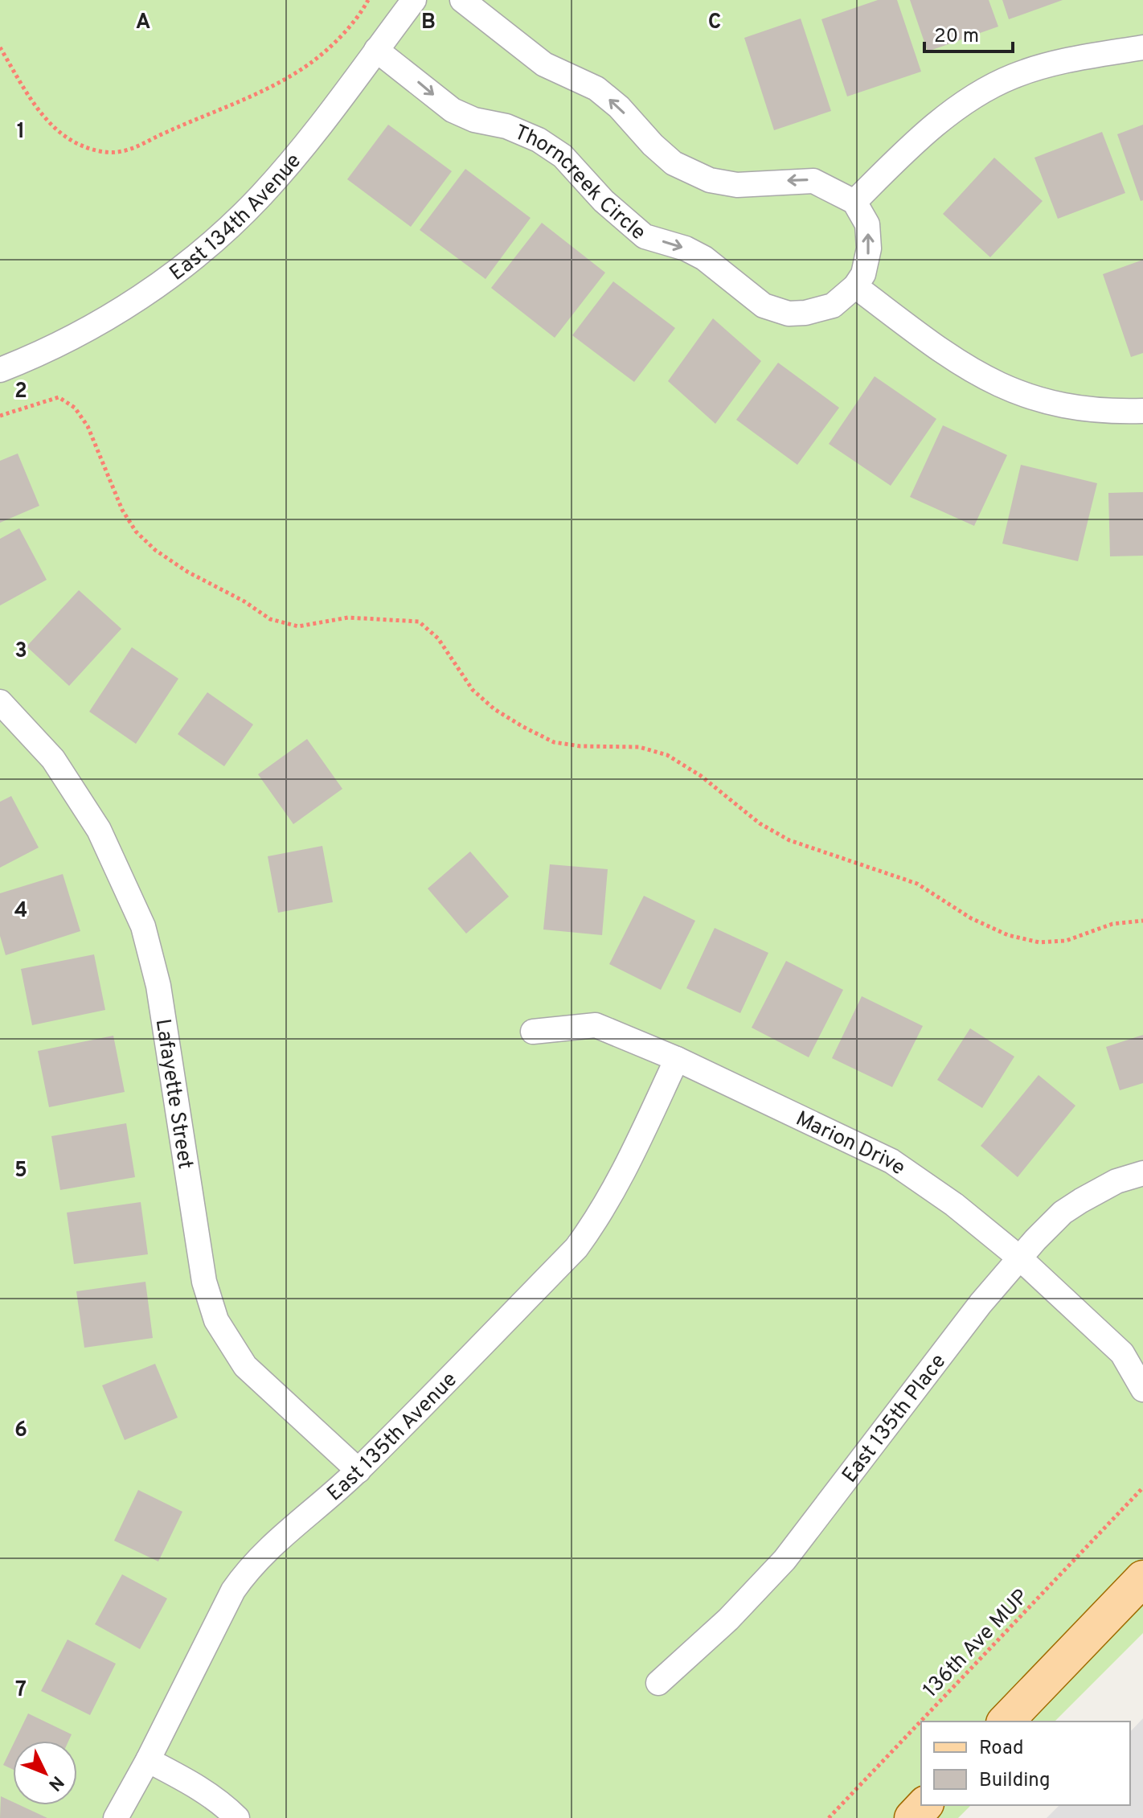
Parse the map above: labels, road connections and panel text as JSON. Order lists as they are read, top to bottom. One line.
{"streets":{"street":["Thorncreek Circle","East 134th Avenue","Lafayette Street","Marion Drive","East 135th Place","East 135th Avenue"],"path":["136th Ave MUP"]},"crossings":[["Thorncreek Circle","East 134th Avenue"],["Lafayette Street","East 135th Avenue"],["Marion Drive","East 135th Place"],["Marion Drive","East 135th Avenue"]],"legend":["Road","Building"],"scale_bar":"20 m","north":"bottom right","grid":{"columns":["A","B","C"],"rows":["1","2","3","4","5","6","7"]}}
